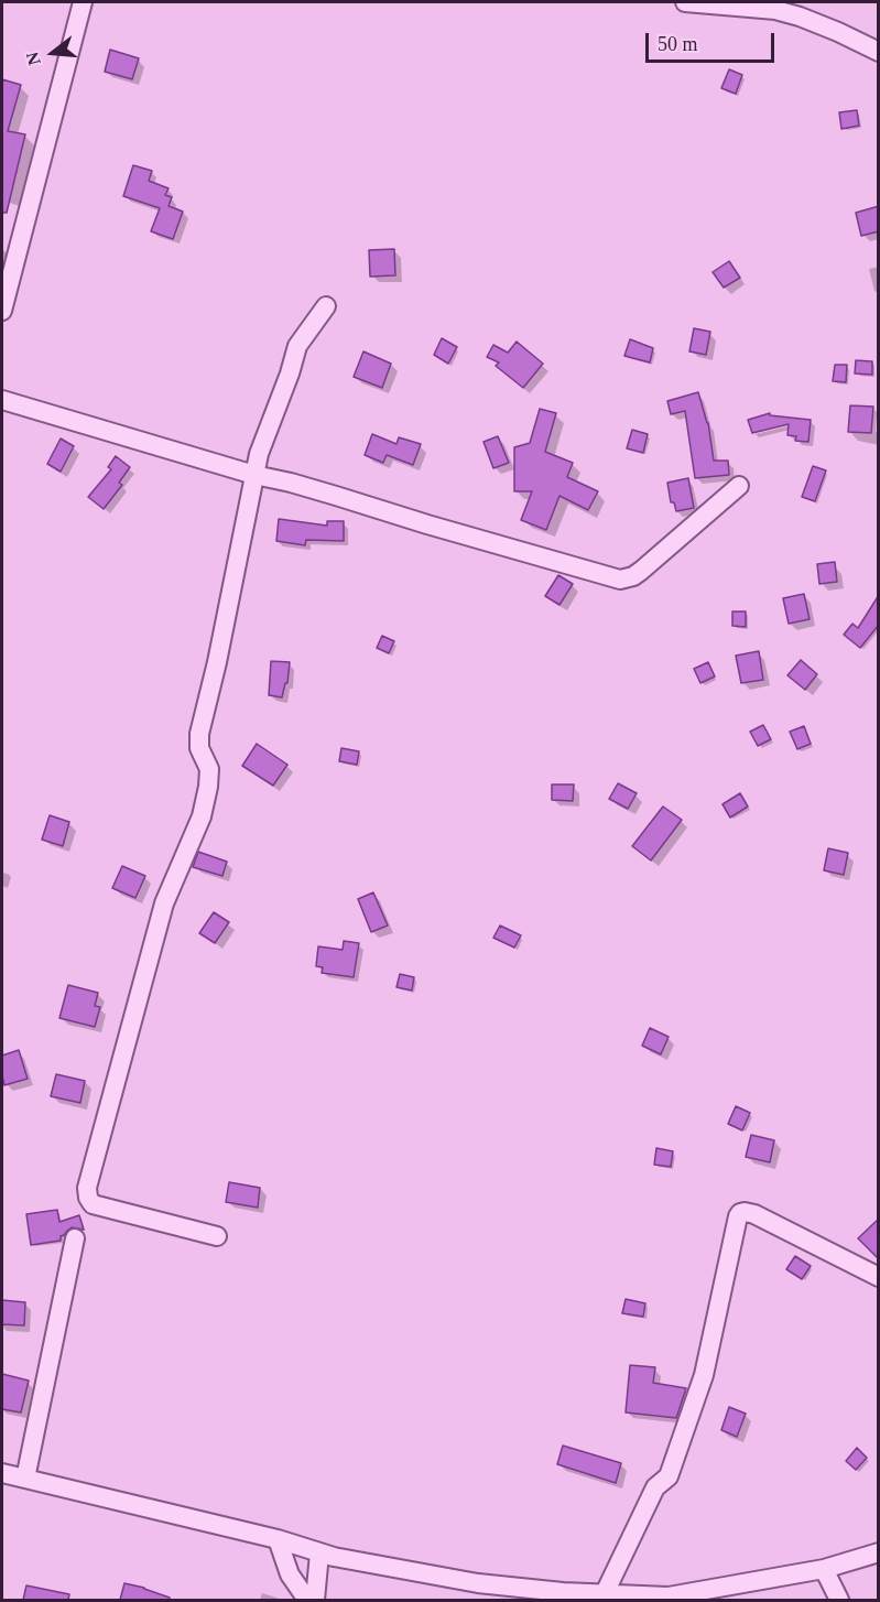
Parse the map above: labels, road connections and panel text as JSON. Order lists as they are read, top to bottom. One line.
{"scale_bar":"50 m","north":"left"}
